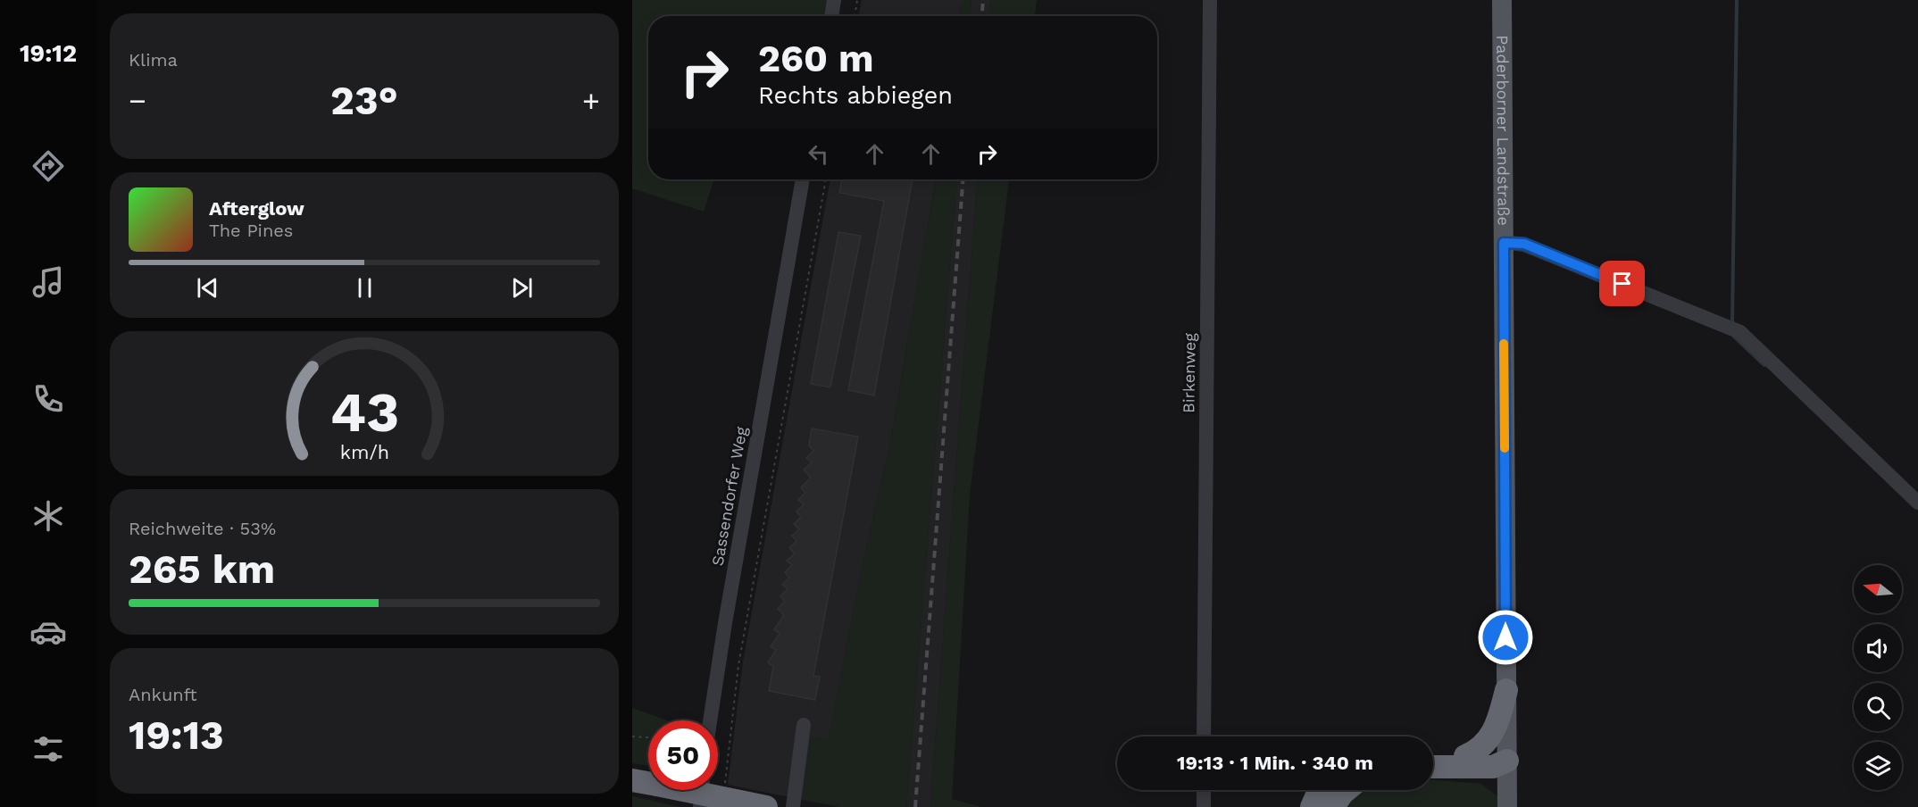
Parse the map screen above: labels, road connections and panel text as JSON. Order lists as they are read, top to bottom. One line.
{"streets":{"main road":["Paderborner Landstraße"],"street":["Birkenweg","Sassendorfer Weg"]},"north":"left","page":{"tabs":"19:12","tile":["Klima",["Reichweite · 53%","265 km"],["Ankunft","19:13"]],"turn":["260 m","Rechts abbiegen"],"heat":["−","23°","+"],"song":["Afterglow","The Pines"],"limit":"50","trip":"19:13 · 1 Min. · 340 m","gauge":["43","km/h"]}}
